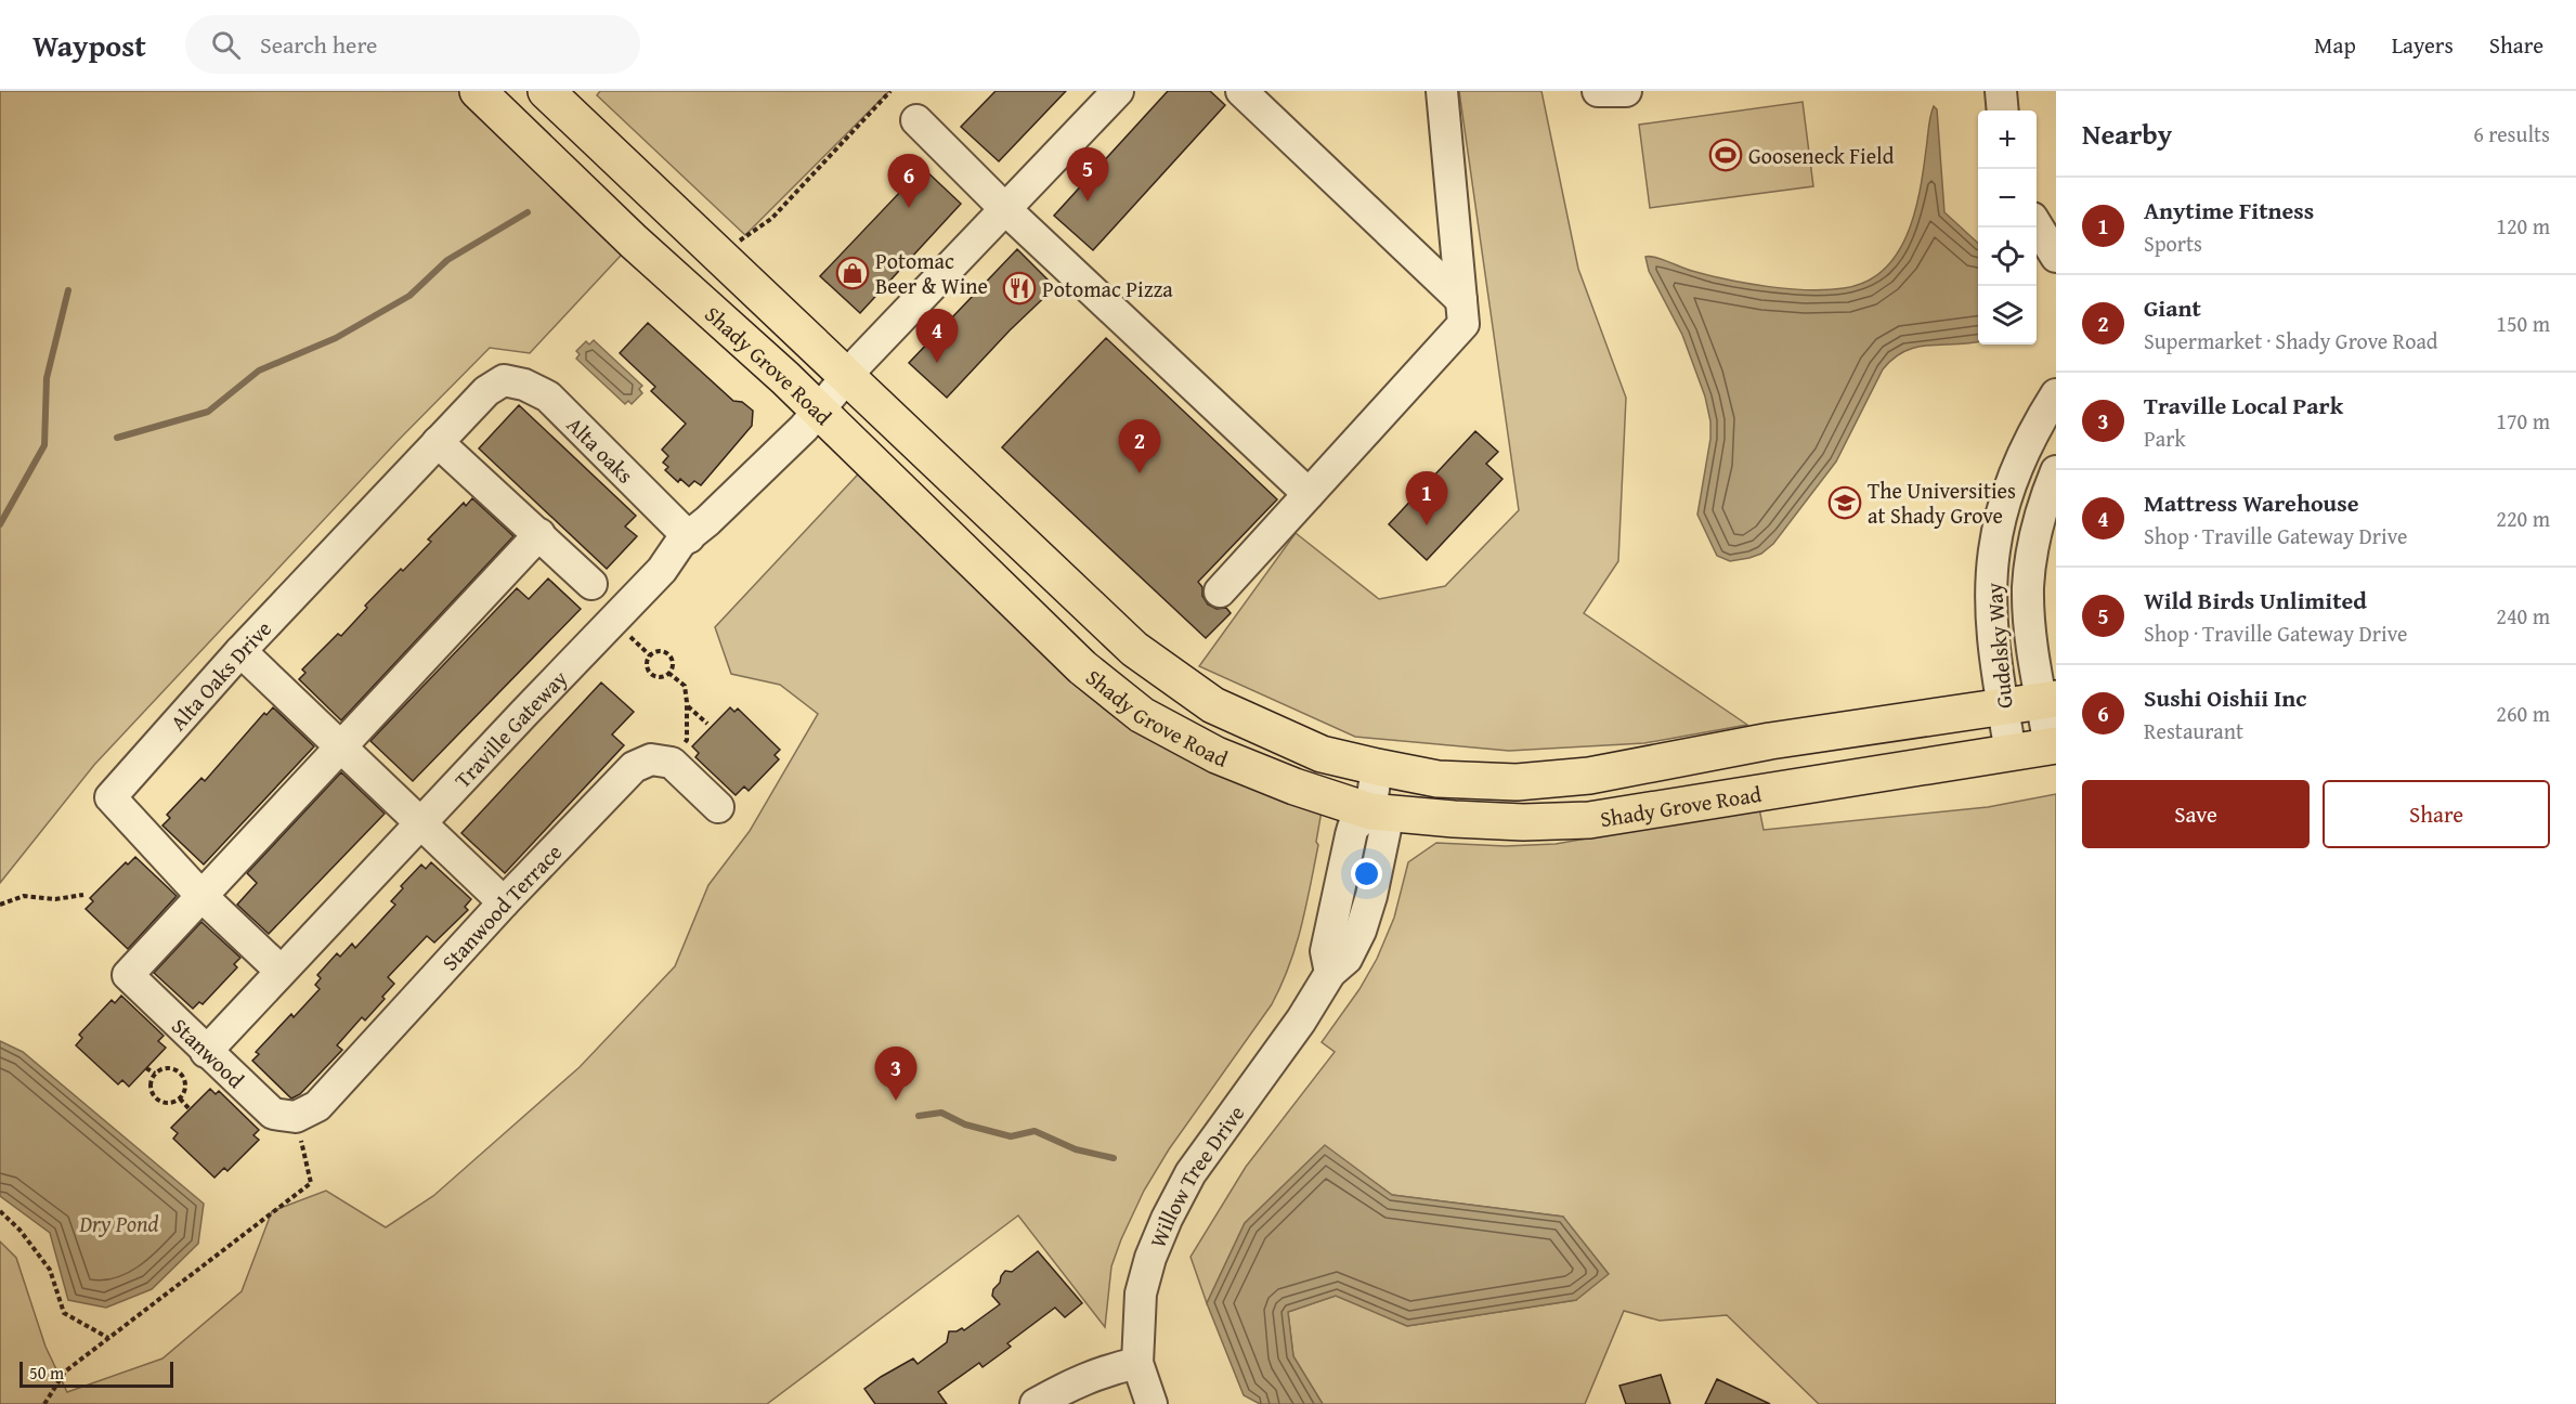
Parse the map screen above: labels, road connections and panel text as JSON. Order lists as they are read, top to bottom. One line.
{"streets":{"main road":["Shady Grove Road"],"street":["Alta oaks","Gudelsky Way","Alta Oaks Drive","Traville Gateway","Stanwood Terrace","Stanwood","Willow Tree Drive"]},"crossings":[["Shady Grove Road","Gudelsky Way"],["Shady Grove Road","Traville Gateway"],["Shady Grove Road","Willow Tree Drive"],["Alta oaks","Alta Oaks Drive"],["Alta oaks","Traville Gateway"],["Alta Oaks Drive","Traville Gateway"],["Alta Oaks Drive","Stanwood"],["Traville Gateway","Stanwood"],["Stanwood Terrace","Stanwood"]],"water":["Dry Pond"],"places":{"sports":["Gooseneck Field"],"shop":["Potomac Beer & Wine"],"restaurant":["Potomac Pizza"],"school or university":["The Universities at Shady Grove"]},"scale_bar":"50 m","page":{"header":"Waypost","search":"Search here","nav":["Map","Layers","Share"],"heading":["Nearby","6 results"],"map_buttons":["+","−"],"pins":["5","6","4","2","1","3"],"list":[{"mark":"1","name":"Anytime Fitness","note":"Sports","value":"120 m"},{"mark":"2","name":"Giant","note":"Supermarket · Shady Grove Road","value":"150 m"},{"mark":"3","name":"Traville Local Park","note":"Park","value":"170 m"},{"mark":"4","name":"Mattress Warehouse","note":"Shop · Traville Gateway Drive","value":"220 m"},{"mark":"5","name":"Wild Birds Unlimited","note":"Shop · Traville Gateway Drive","value":"240 m"},{"mark":"6","name":"Sushi Oishii Inc","note":"Restaurant","value":"260 m"}],"buttons":["Save","Share"],"scale":"50 m"}}
